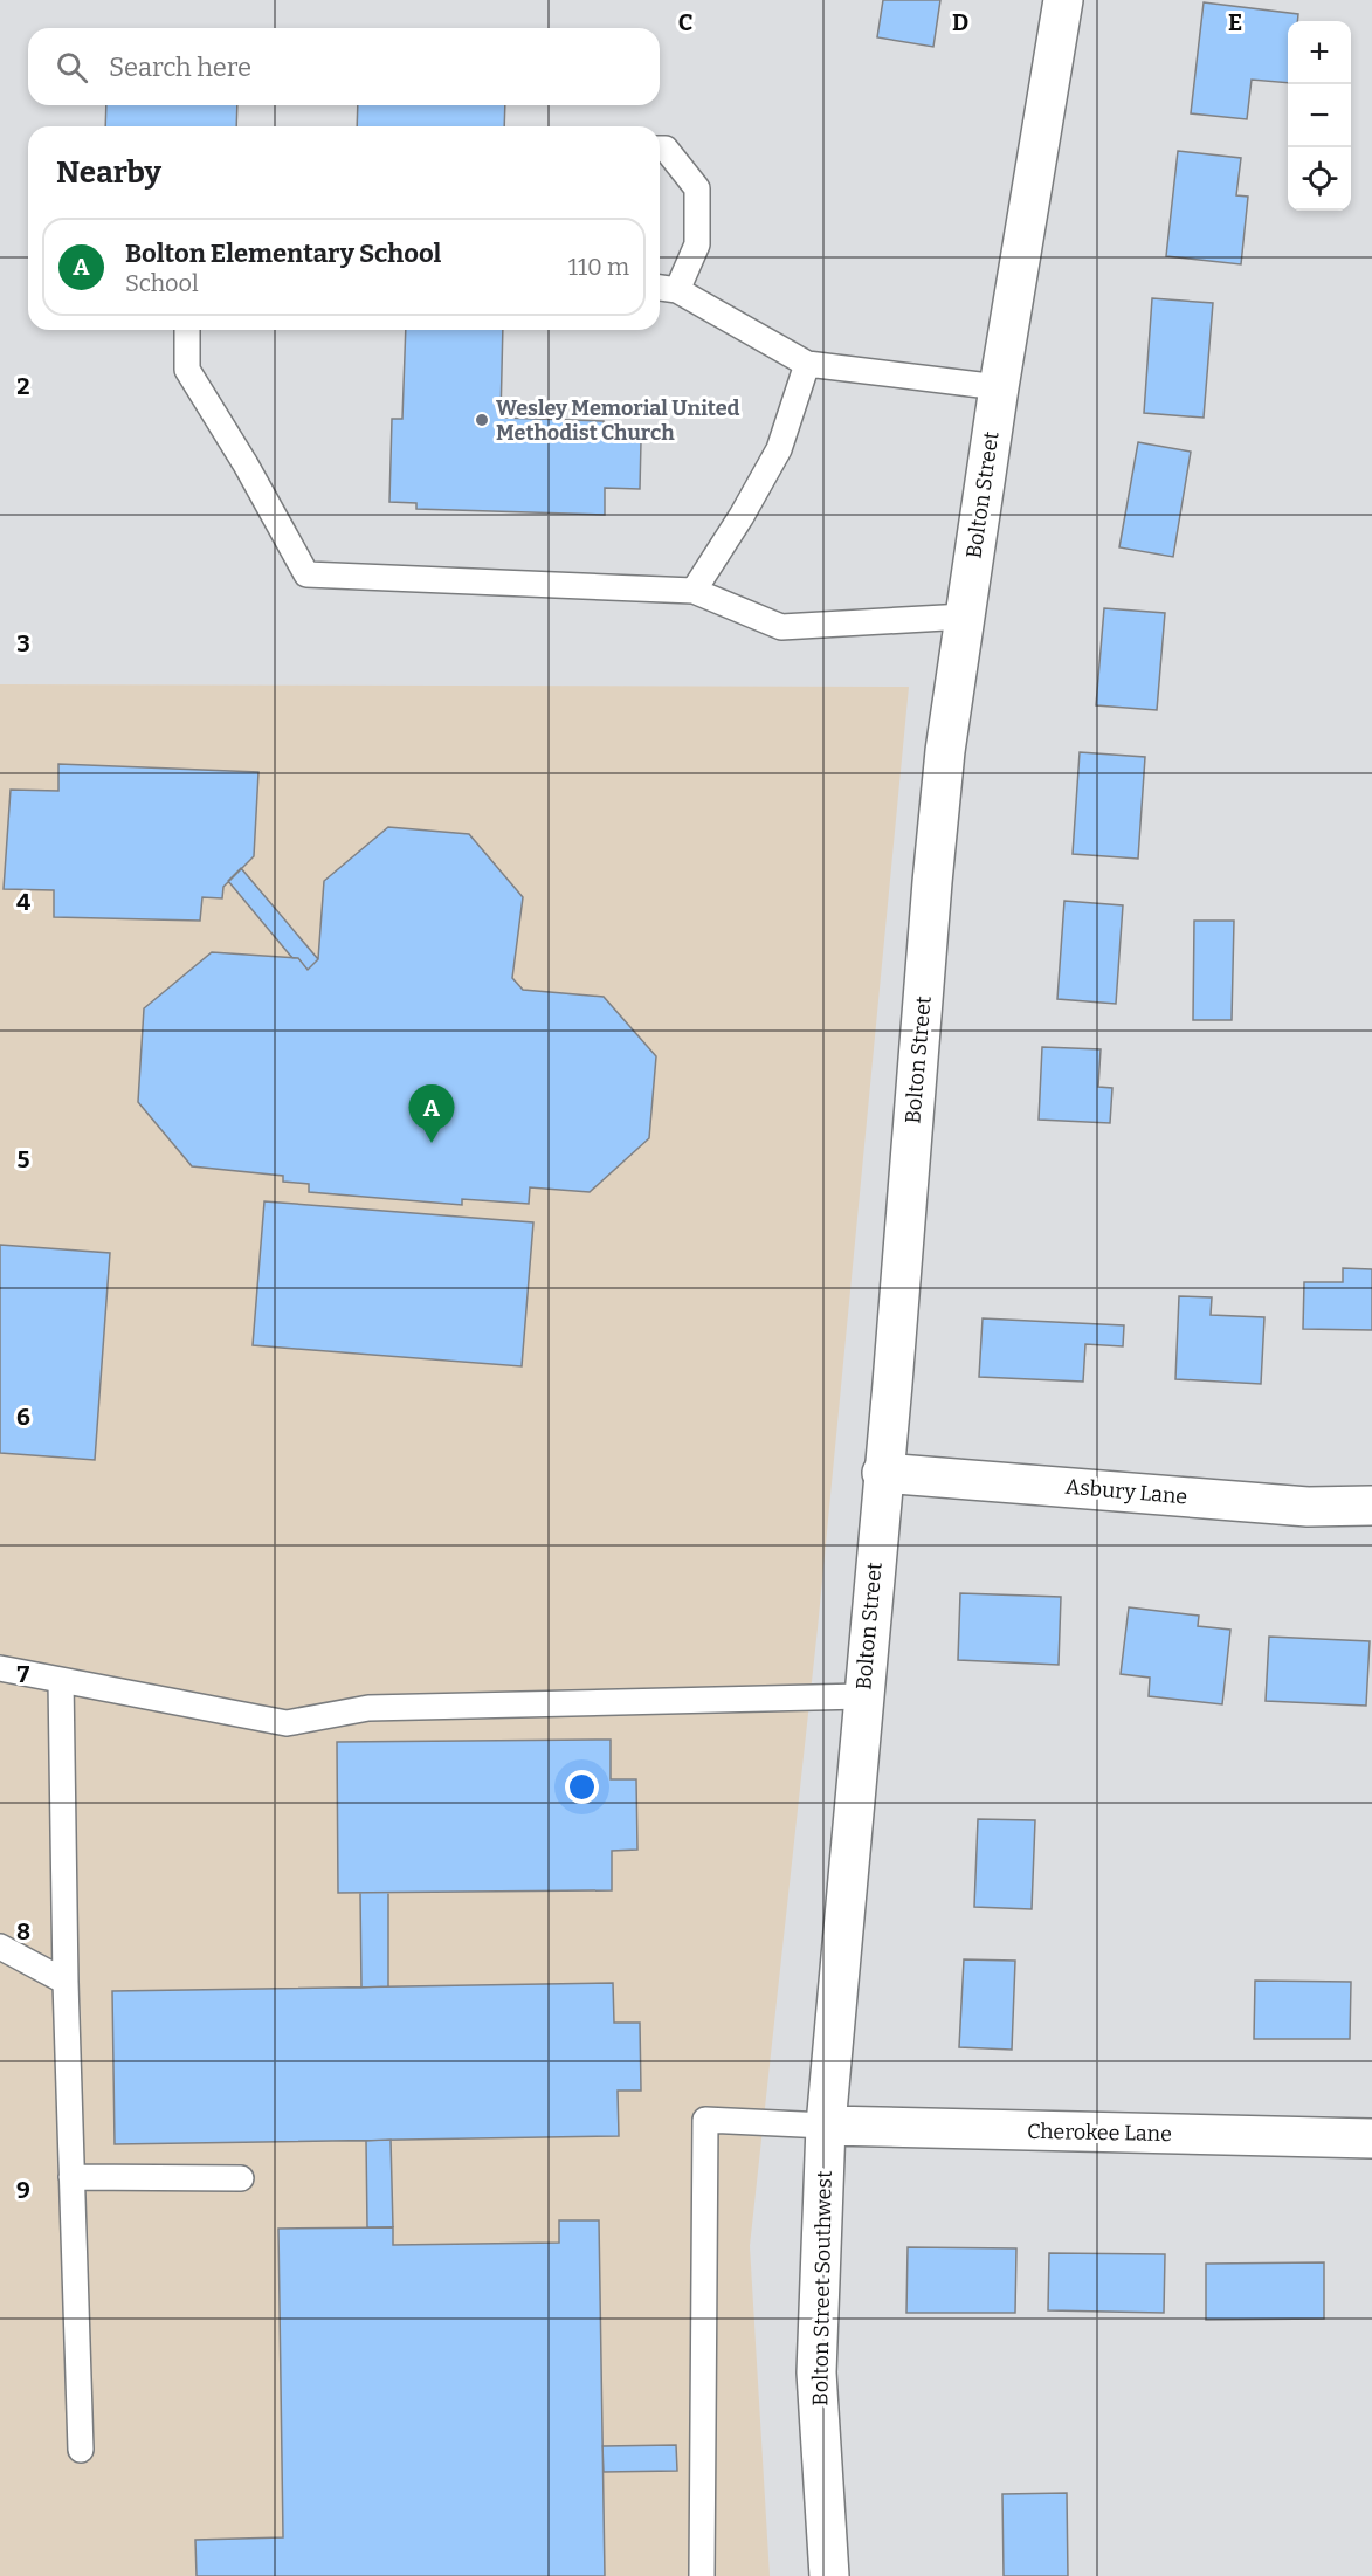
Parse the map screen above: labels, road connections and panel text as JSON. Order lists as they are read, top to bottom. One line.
{"streets":{"street":["Bolton Street","Asbury Lane","Cherokee Lane","Bolton Street Southwest"]},"crossings":[["Bolton Street","Asbury Lane"],["Bolton Street","Cherokee Lane"],["Bolton Street","Bolton Street Southwest"],["Cherokee Lane","Bolton Street Southwest"]],"places":["Wesley Memorial United Methodist Church"],"page":{"map_buttons":["+","−"],"search":"Search here","heading":"Nearby","list":[{"mark":"A","name":"Bolton Elementary School","note":"School","value":"110 m"}],"pins":"A"},"grid":{"columns":["C","D","E"],"rows":["2","3","4","5","6","7","8","9"]}}
